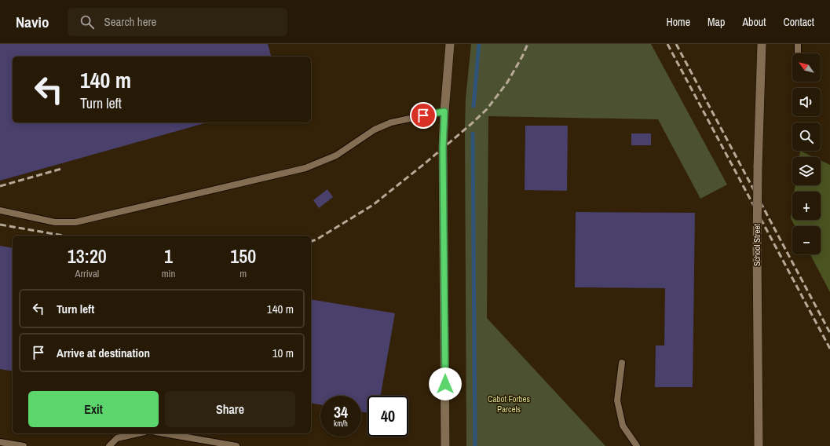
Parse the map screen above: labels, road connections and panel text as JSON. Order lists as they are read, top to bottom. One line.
{"streets":{"street":["School Street"]},"parks":["Cabot Forbes Parcels"],"north":"top left","page":{"header":"Navio","search":"Search here","nav":["Home","Map","About","Contact"],"map_buttons":["+","−"],"turn":["140 m","Turn left"],"eta":["13:20","Arrival","1","min","150","m"],"list":[{"name":"Turn left","value":"140 m"},{"name":"Arrive at destination","value":"10 m"}],"buttons":["Exit","Share"],"speed":"34 km/h","limit":"40"}}
